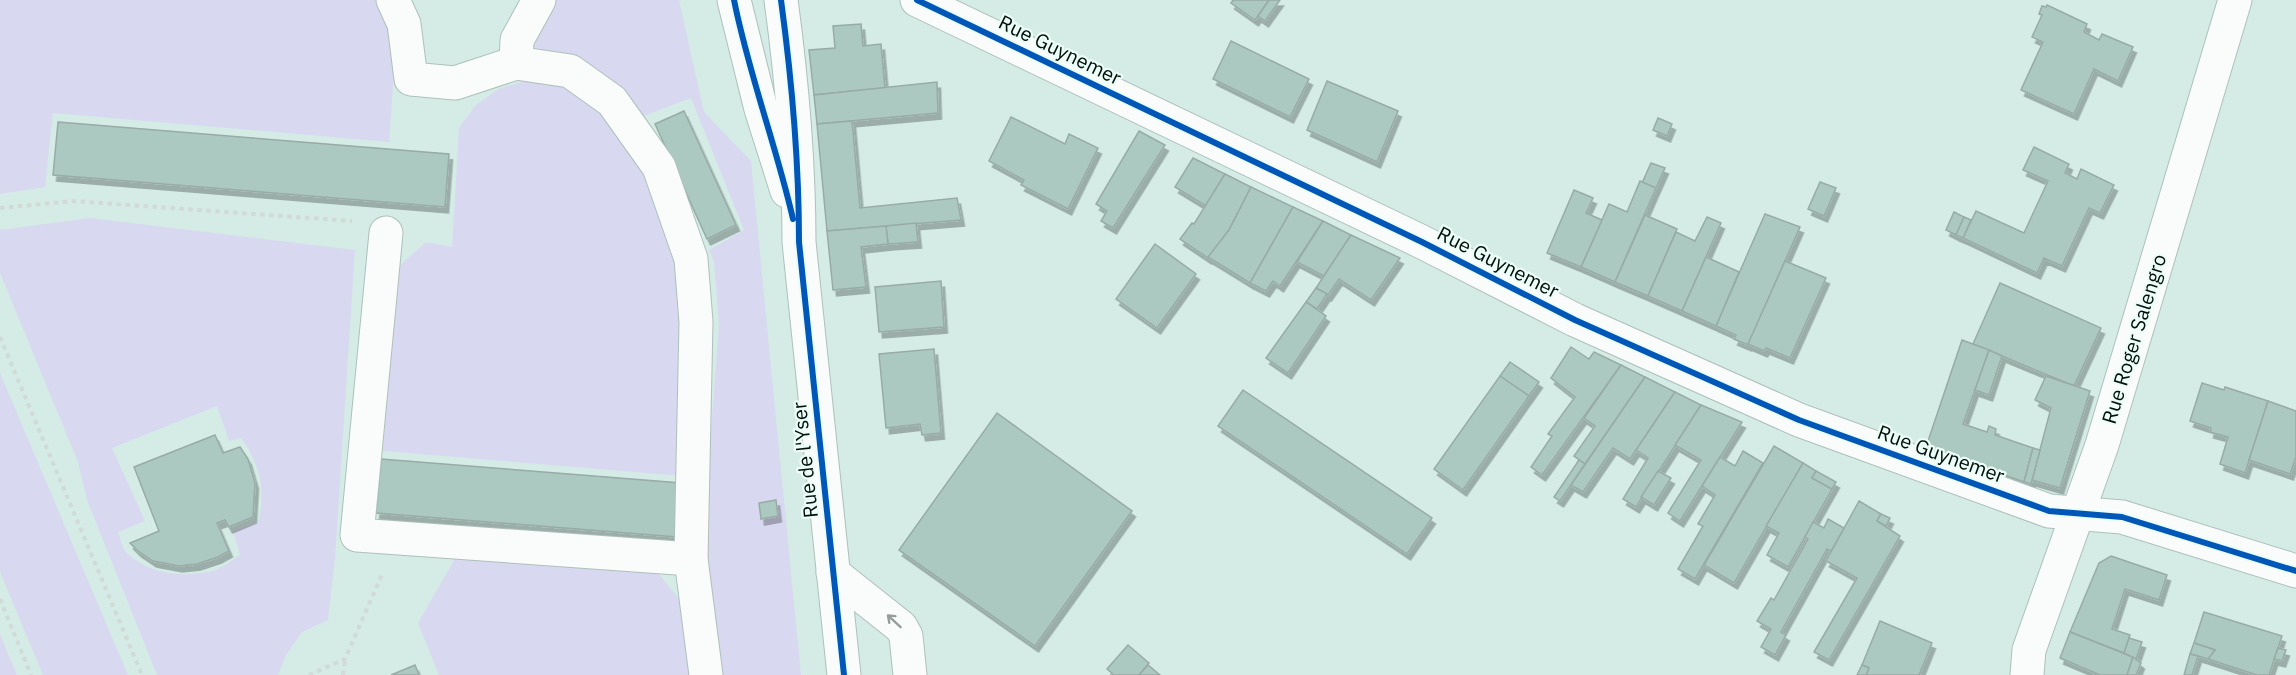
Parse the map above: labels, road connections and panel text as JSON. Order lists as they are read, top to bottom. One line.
{"streets":{"street":["Rue Guynemer","Rue Roger Salengro","Rue de l'Yser"]},"crossings":[["Rue Guynemer","Rue Roger Salengro"]]}
